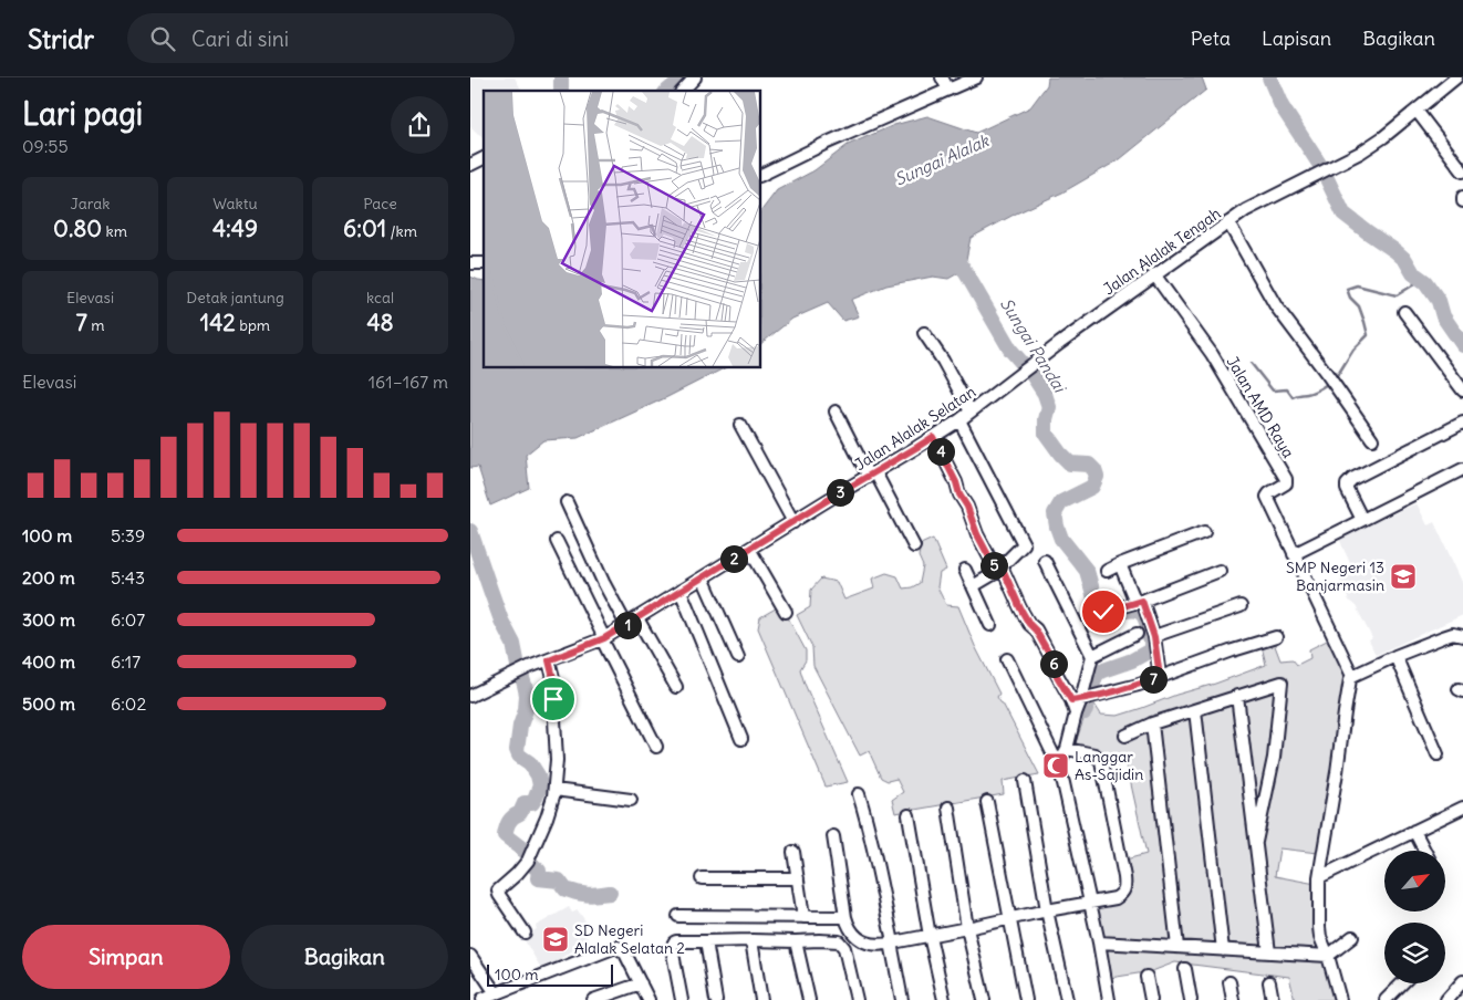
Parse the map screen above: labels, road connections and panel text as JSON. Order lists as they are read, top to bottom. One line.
{"streets":{"street":["Jalan Alalak Tengah","Jalan AMD Raya","Jalan Alalak Selatan"]},"crossings":[["Jalan Alalak Tengah","Jalan AMD Raya"],["Jalan Alalak Tengah","Jalan Alalak Selatan"]],"water":["Sungai Alalak","Sungai Pandai"],"places":{"school or university":["SMP Negeri 13 Banjarmasin","SD Negeri Alalak Selatan 2"],"mosque":["Langgar As-Sajidin"]},"scale_bar":"100 m","north":"top right","page":{"header":"Stridr","search":"Cari di sini","nav":["Peta","Lapisan","Bagikan"],"heading":["Lari pagi","09:55"],"stats":[["Jarak","0.80 km"],["Waktu","4:49"],["Pace","6:01 /km"],["Elevasi","7 m"],["Detak jantung","142 bpm"],["kcal","48"]],"chart":["Elevasi","161–167 m"],"pins":["4","3","2","5","1","6","7"],"list":[{"name":"100 m","note":"5:39"},{"name":"200 m","note":"5:43"},{"name":"300 m","note":"6:07"},{"name":"400 m","note":"6:17"},{"name":"500 m","note":"6:02"}],"buttons":["Simpan","Bagikan"],"scale":"100 m"}}
